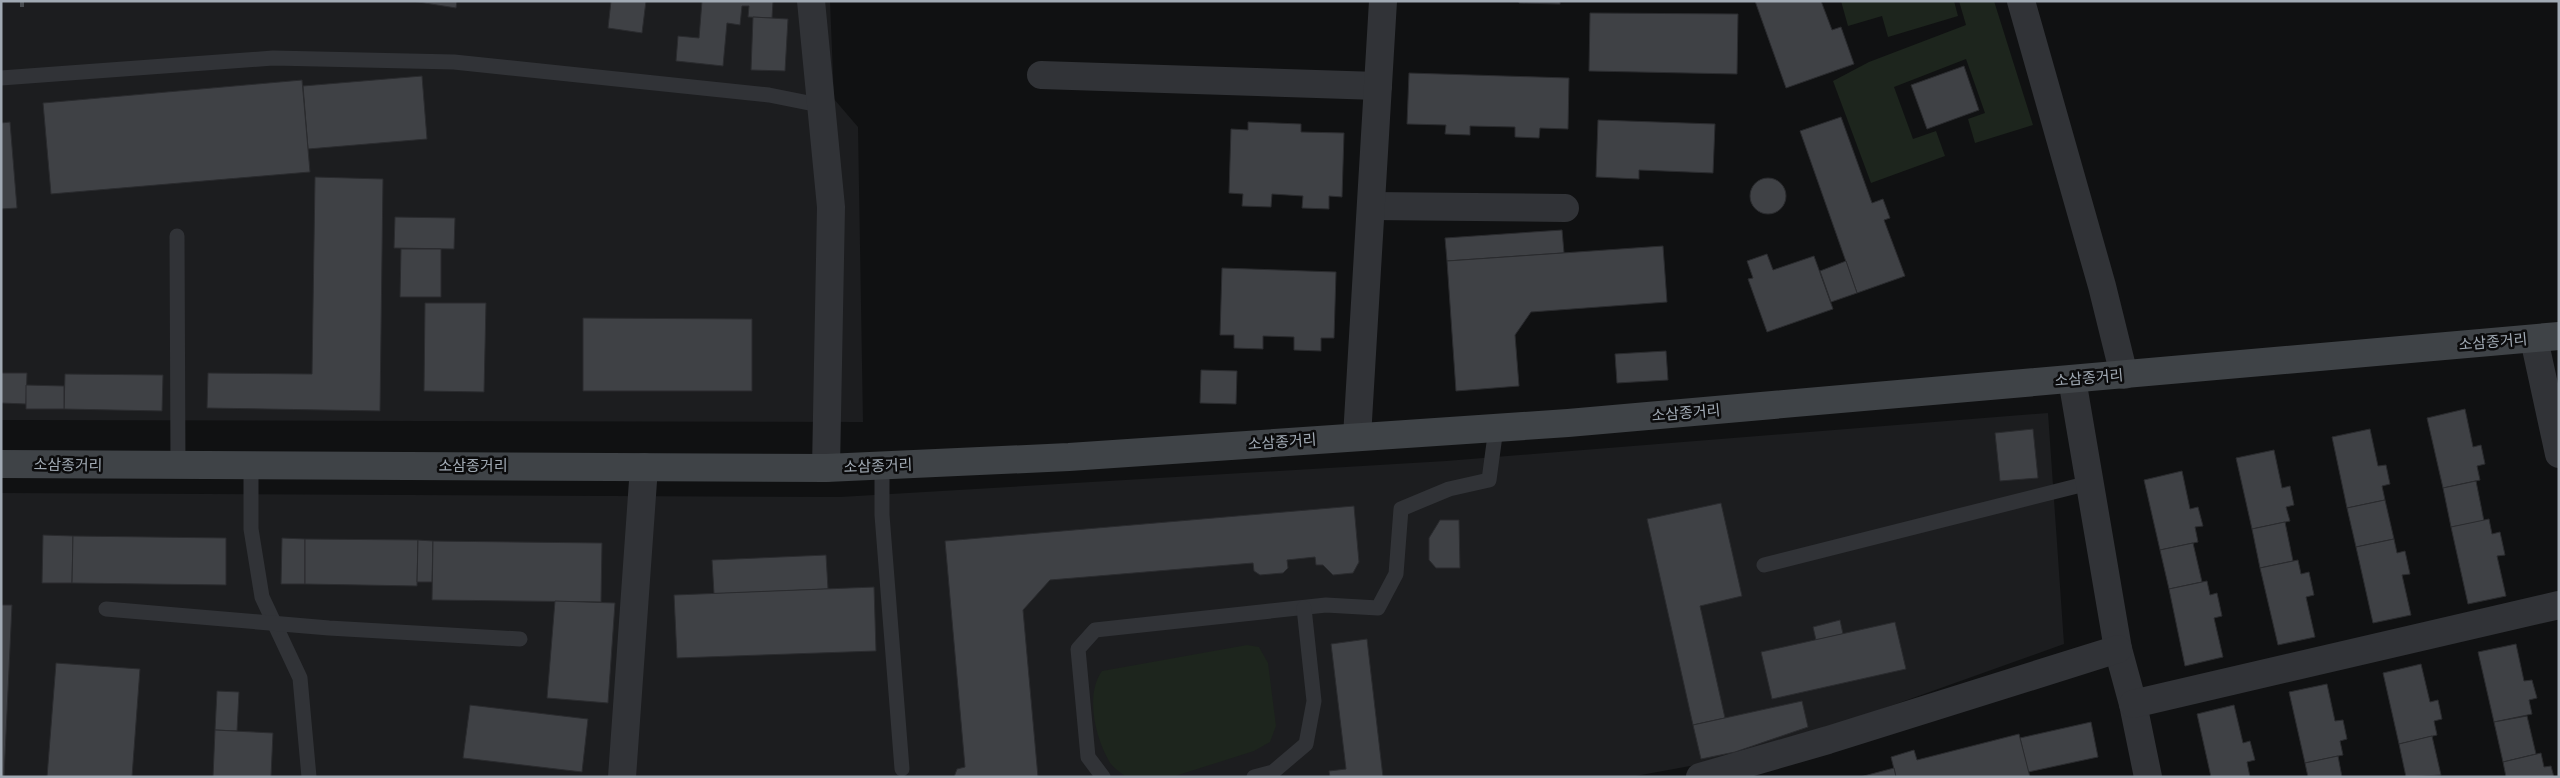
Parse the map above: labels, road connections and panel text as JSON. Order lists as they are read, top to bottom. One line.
{"streets":{"street":["소삼종거리"]}}
